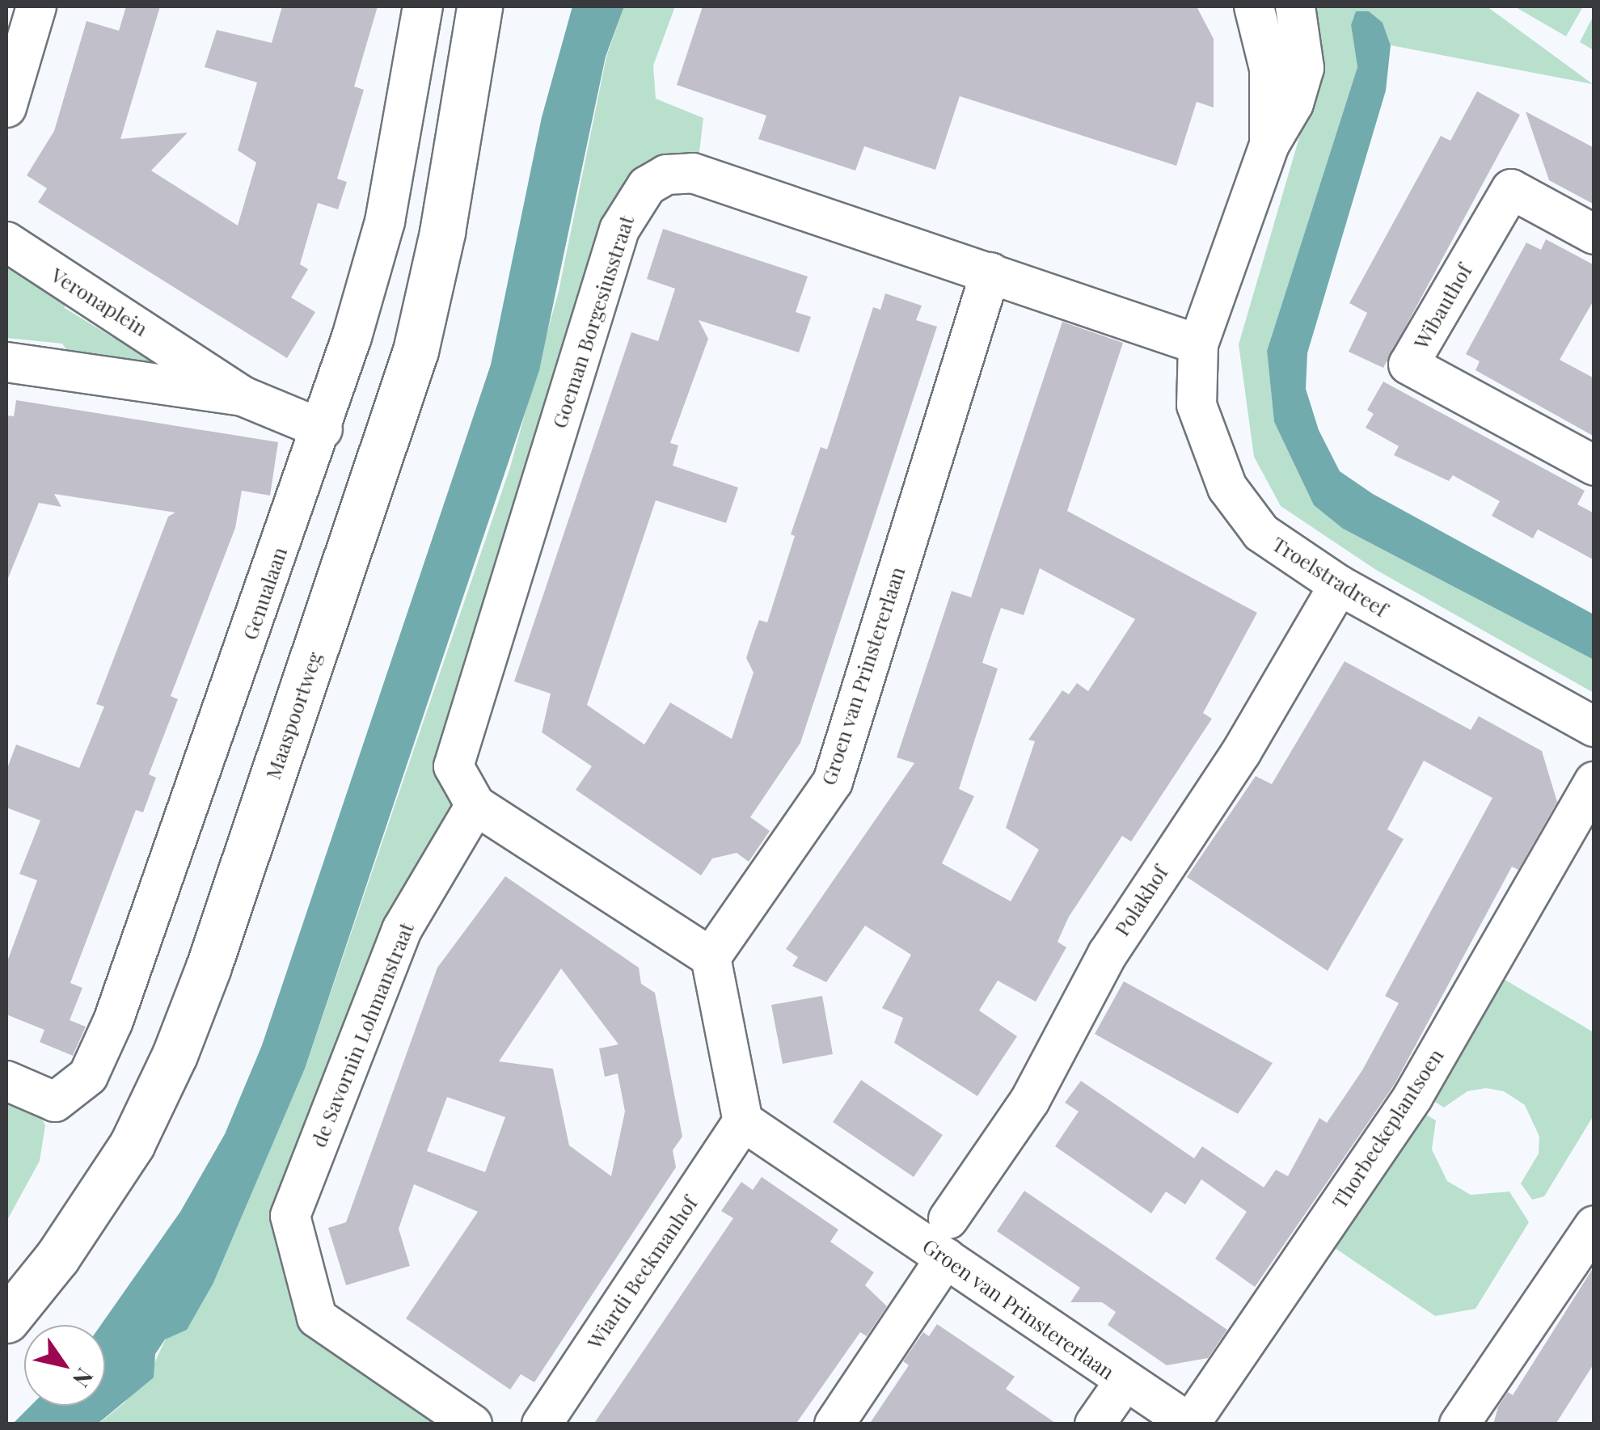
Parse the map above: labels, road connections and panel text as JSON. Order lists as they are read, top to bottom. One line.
{"streets":{"main road":["Maaspoortweg"],"street":["Veronaplein","Wibauthof","Goeman Borgesiusstraat","Troelstradreef","Genualaan","Groen van Prinstererlaan","Polakhof","de Savornin Lohmanstraat","Thorbeckeplantsoen","Wiardi Beckmanhof"]},"crossings":[["Veronaplein","Genualaan"],["Goeman Borgesiusstraat","Groen van Prinstererlaan"],["Goeman Borgesiusstraat","de Savornin Lohmanstraat"],["Troelstradreef","Polakhof"],["Groen van Prinstererlaan","Thorbeckeplantsoen"],["Groen van Prinstererlaan","Wiardi Beckmanhof"]],"north":"bottom right"}
